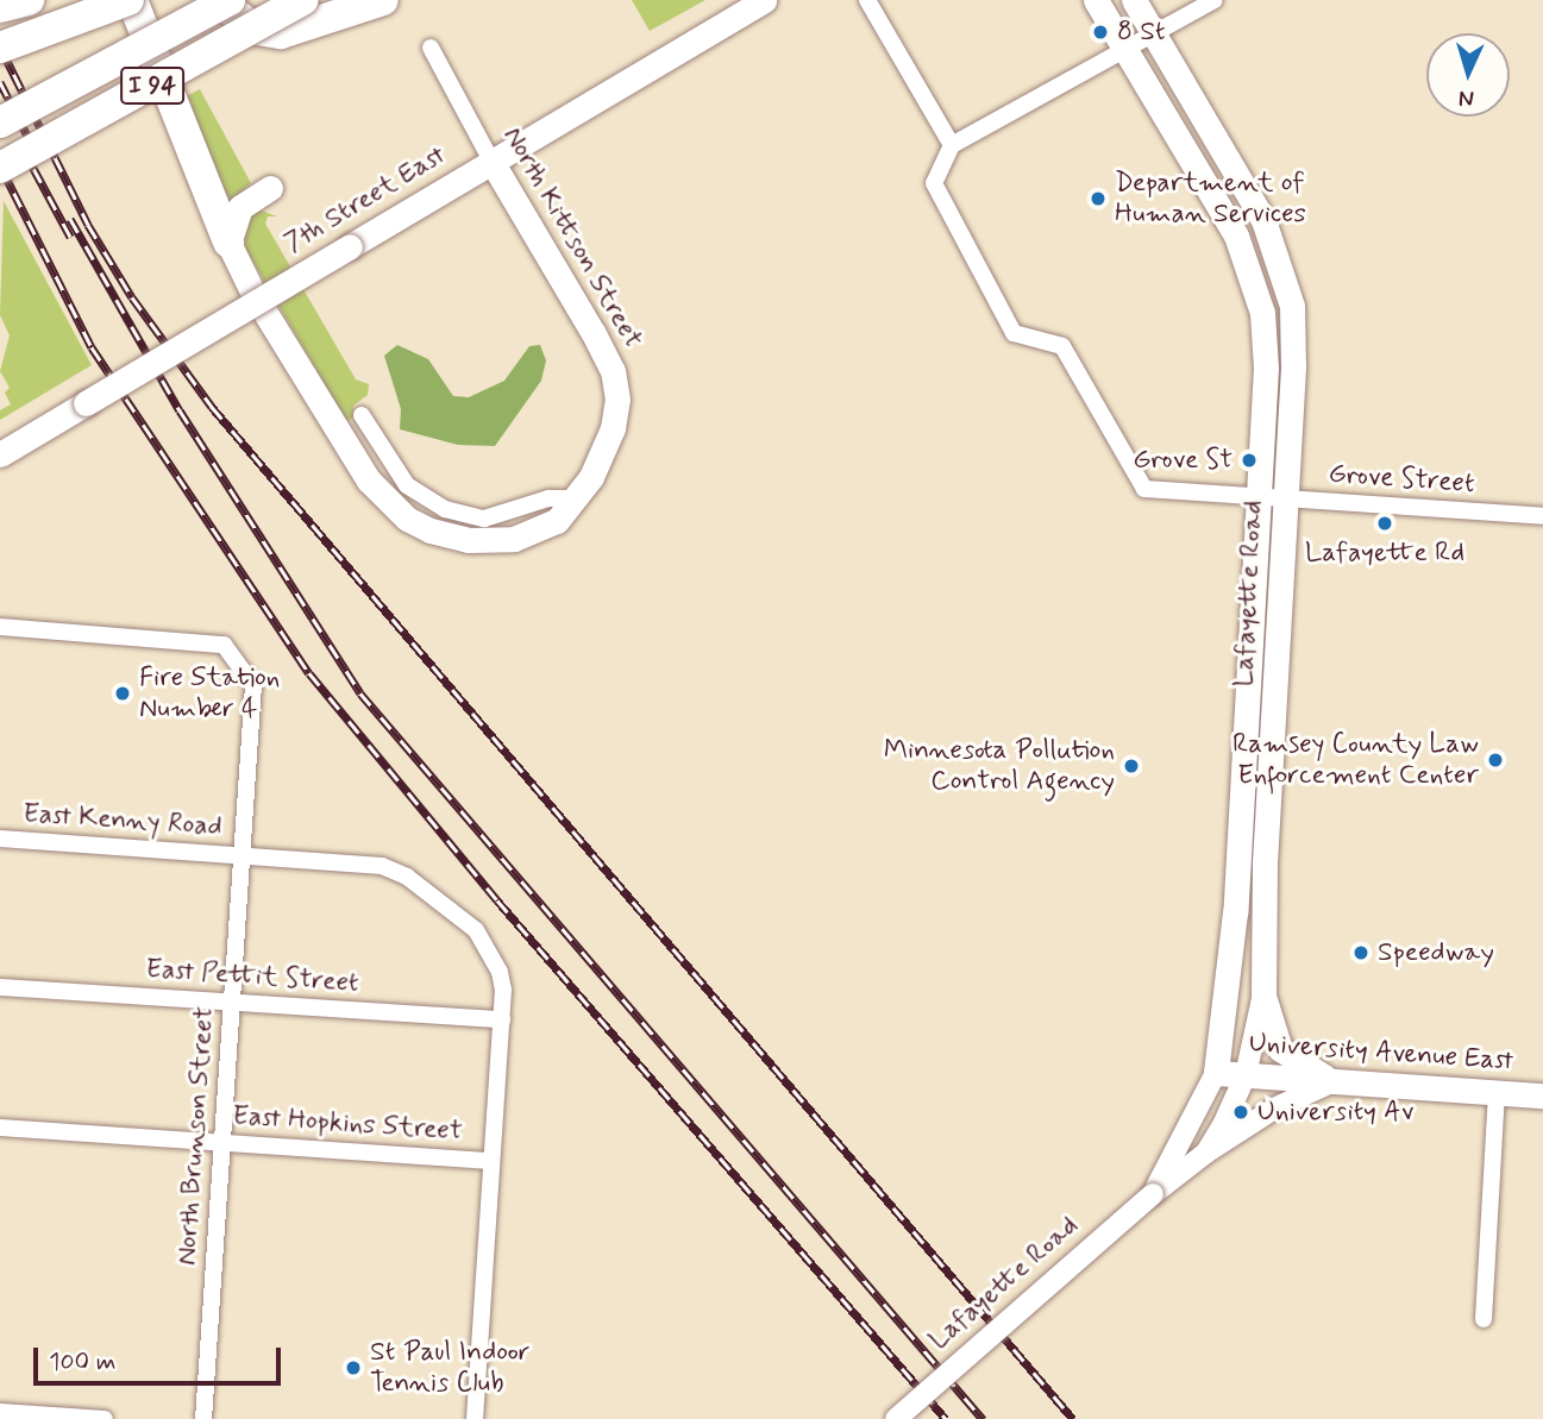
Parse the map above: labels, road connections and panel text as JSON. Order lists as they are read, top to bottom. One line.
{"streets":{"highway":["I 94"],"main road":["7th Street East","North Kittson Street","Lafayette Road","University Avenue East"],"street":["Grove Street","East Kenny Road","East Pettit Street","East Hopkins Street","North Brunson Street"]},"crossings":[["7th Street East","North Kittson Street"],["Grove Street","Lafayette Road"],["Lafayette Road","University Avenue East"],["East Kenny Road","East Pettit Street"],["East Kenny Road","North Brunson Street"],["East Pettit Street","North Brunson Street"],["East Hopkins Street","North Brunson Street"]],"places":["8 St","Department of Human Services","Grove St","Lafayette Rd","Fire Station Number 4","Ramsey County Law Enforcement Center","Minnesota Pollution Control Agency","Speedway","University Av","St Paul Indoor Tennis Club"],"scale_bar":"100 m","north":"bottom"}
